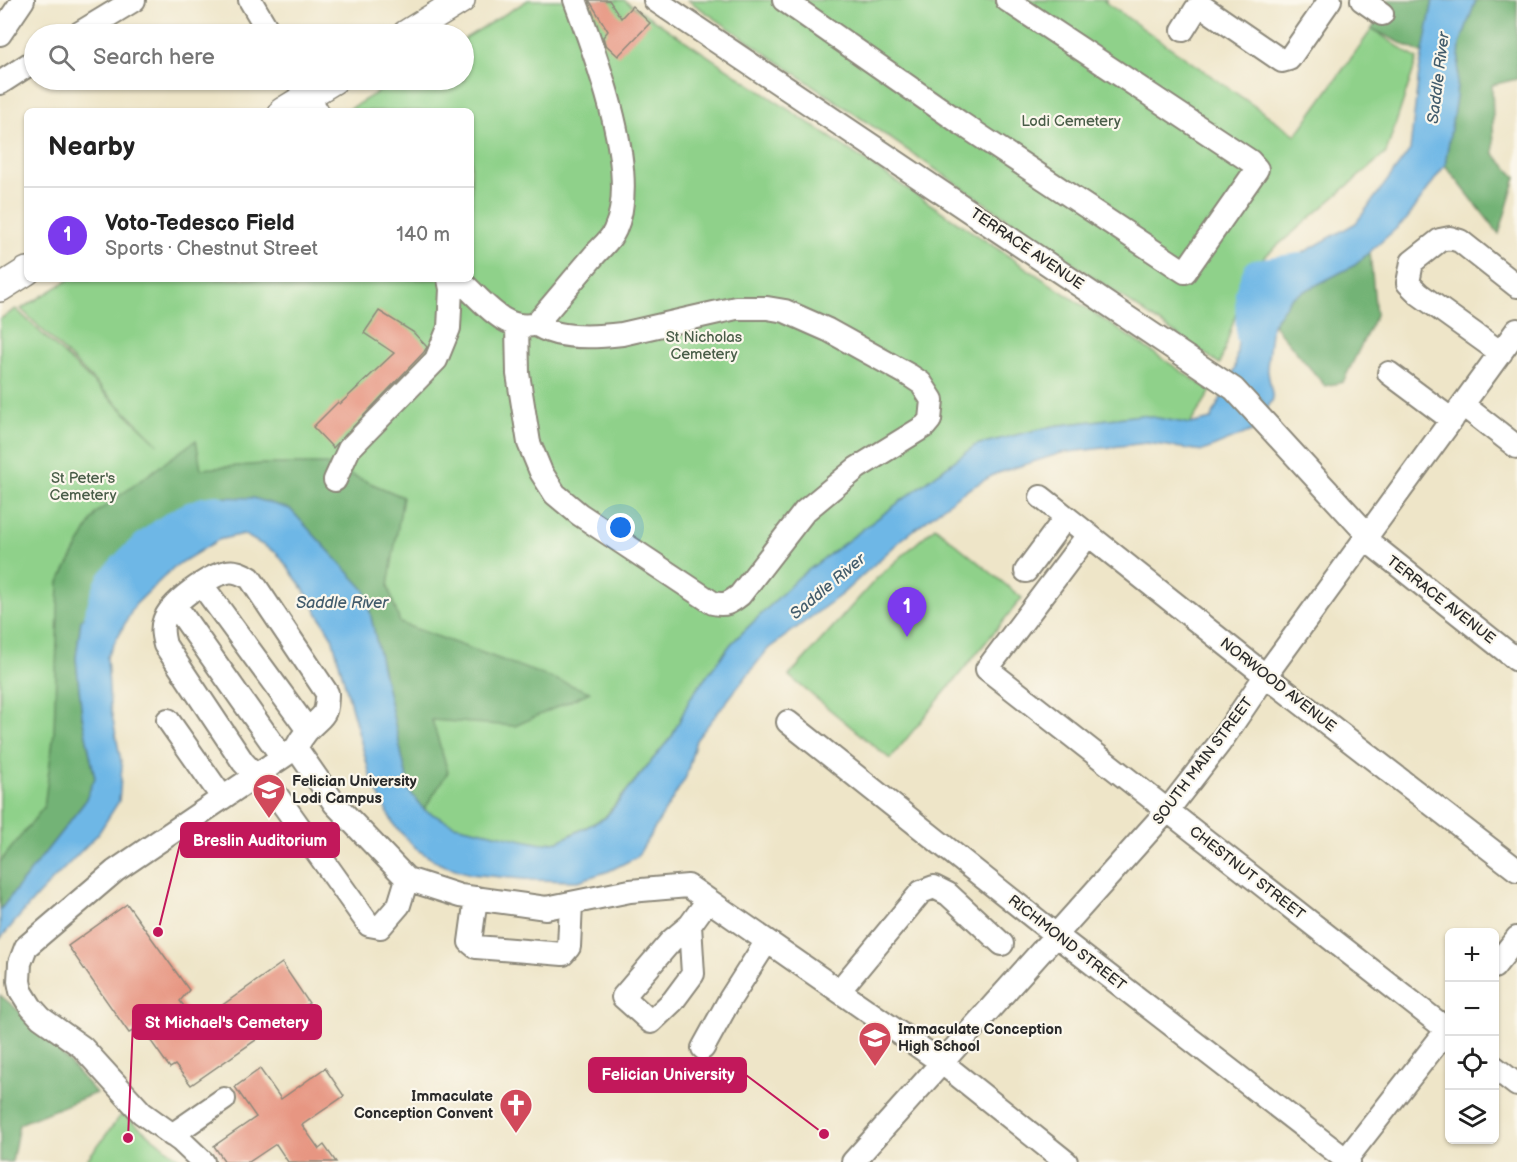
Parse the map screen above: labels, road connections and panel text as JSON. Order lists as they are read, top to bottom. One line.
{"streets":{"street":["TERRACE AVENUE","NORWOOD AVENUE","SOUTH MAIN STREET","CHESTNUT STREET","RICHMOND STREET"]},"crossings":[["TERRACE AVENUE","SOUTH MAIN STREET"],["NORWOOD AVENUE","SOUTH MAIN STREET"],["NORWOOD AVENUE","CHESTNUT STREET"],["SOUTH MAIN STREET","CHESTNUT STREET"],["SOUTH MAIN STREET","RICHMOND STREET"]],"water":["Saddle River"],"parks":["Lodi Cemetery","St Nicholas Cemetery","St Peter's Cemetery"],"places":{"school or university":["Felician University Lodi Campus","Immaculate Conception High School"],"other":["Breslin Auditorium","Felician University","St Michael's Cemetery"],"church":["Immaculate Conception Convent"]},"page":{"search":"Search here","heading":"Nearby","list":[{"mark":"1","name":"Voto-Tedesco Field","note":"Sports · Chestnut Street","value":"140 m"}],"pins":"1","map_buttons":["+","−"]}}
